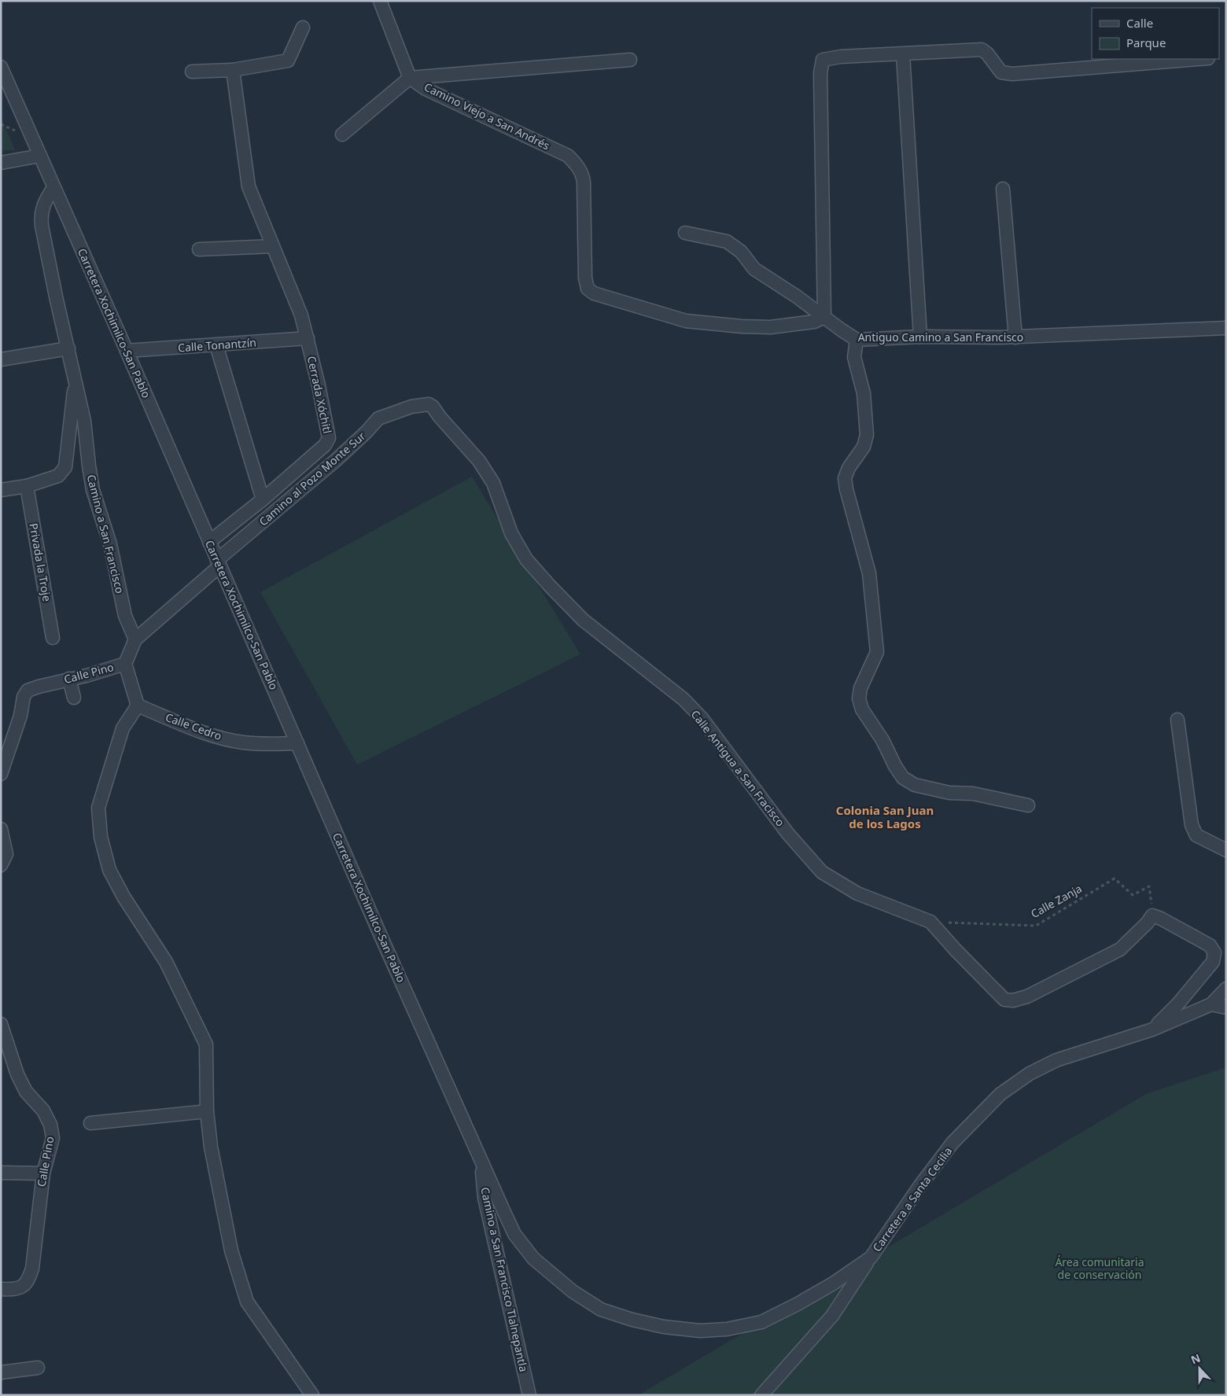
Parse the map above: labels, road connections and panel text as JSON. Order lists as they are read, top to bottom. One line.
{"streets":{"street":["Camino Viejo a San Andrés","Carretera Xochimilco-San Pablo","Antiguo Camino a San Francisco","Calle Tonantzín","Cerrada Xóchitl","Camino al Pozo Monte Sur","Camino a San Francisco","Privada la Troje","Calle Pino","Calle Cedro","Calle Antigua a San Fracisco","Carretera a Santa Cecilia","Camino a San Francisco Tlalnepantla"],"path":["Calle Zanja"]},"crossings":[["Camino Viejo a San Andrés","Antiguo Camino a San Francisco"],["Carretera Xochimilco-San Pablo","Calle Tonantzín"],["Carretera Xochimilco-San Pablo","Cerrada Xóchitl"],["Carretera Xochimilco-San Pablo","Camino al Pozo Monte Sur"],["Carretera Xochimilco-San Pablo","Camino a San Francisco"],["Carretera Xochimilco-San Pablo","Calle Pino"],["Carretera Xochimilco-San Pablo","Calle Cedro"],["Carretera Xochimilco-San Pablo","Carretera a Santa Cecilia"],["Carretera Xochimilco-San Pablo","Camino a San Francisco Tlalnepantla"],["Calle Tonantzín","Cerrada Xóchitl"],["Camino al Pozo Monte Sur","Calle Pino"],["Camino al Pozo Monte Sur","Calle Antigua a San Fracisco"],["Camino a San Francisco","Calle Pino"],["Calle Antigua a San Fracisco","Calle Zanja"],["Carretera a Santa Cecilia","Camino a San Francisco Tlalnepantla"]],"districts":["Colonia San Juan de los Lagos"],"parks":["Área comunitaria de conservación"],"legend":["Calle","Parque"],"north":"top"}
